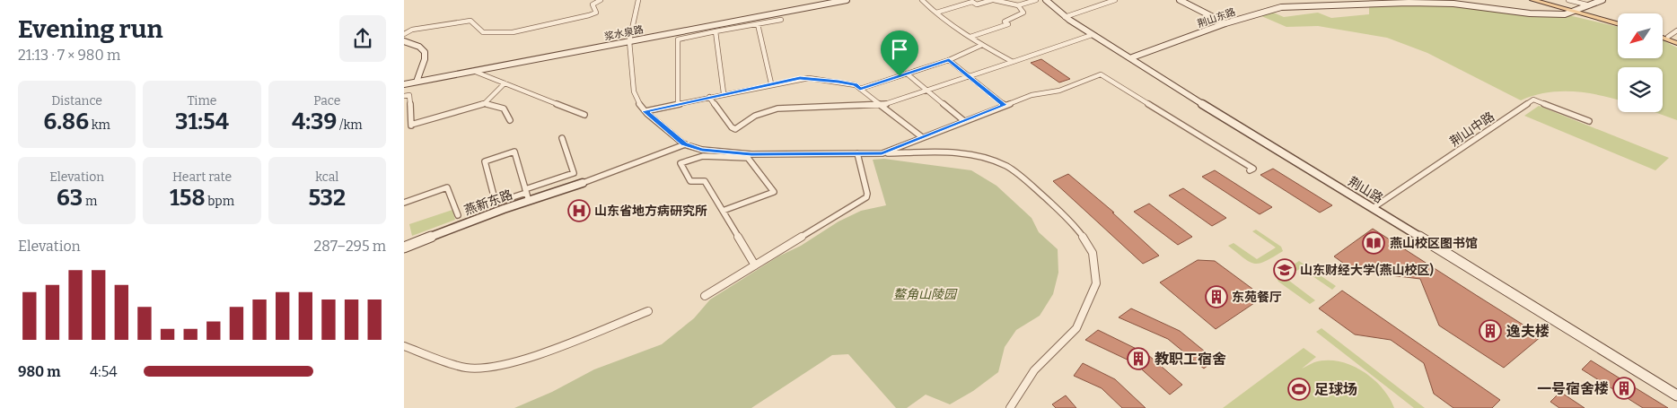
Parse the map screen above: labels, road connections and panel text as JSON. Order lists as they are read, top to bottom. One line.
{"streets":{"main road":["荆山东路","浆水泉路","荆山路","燕新东路"],"street":["荆山中路"]},"crossings":[["荆山东路","荆山路"],["荆山中路","荆山路"]],"parks":["鳌角山陵园"],"places":{"hospital":["山东省地方病研究所"],"library":["燕山校区图书馆"],"school or university":["山东财经大学(燕山校区)"],"building":["东苑餐厅","逸夫楼","教职工宿舍","一号宿舍楼"],"sports":["足球场"]},"north":"bottom left","page":{"heading":["Evening run","21:13 · 7 × 980 m"],"stats":[["Distance","6.86 km"],["Time","31:54"],["Pace","4:39 /km"],["Elevation","63 m"],["Heart rate","158 bpm"],["kcal","532"]],"chart":["Elevation","287–295 m"],"list":[{"name":"980 m","note":"4:54"}]}}
